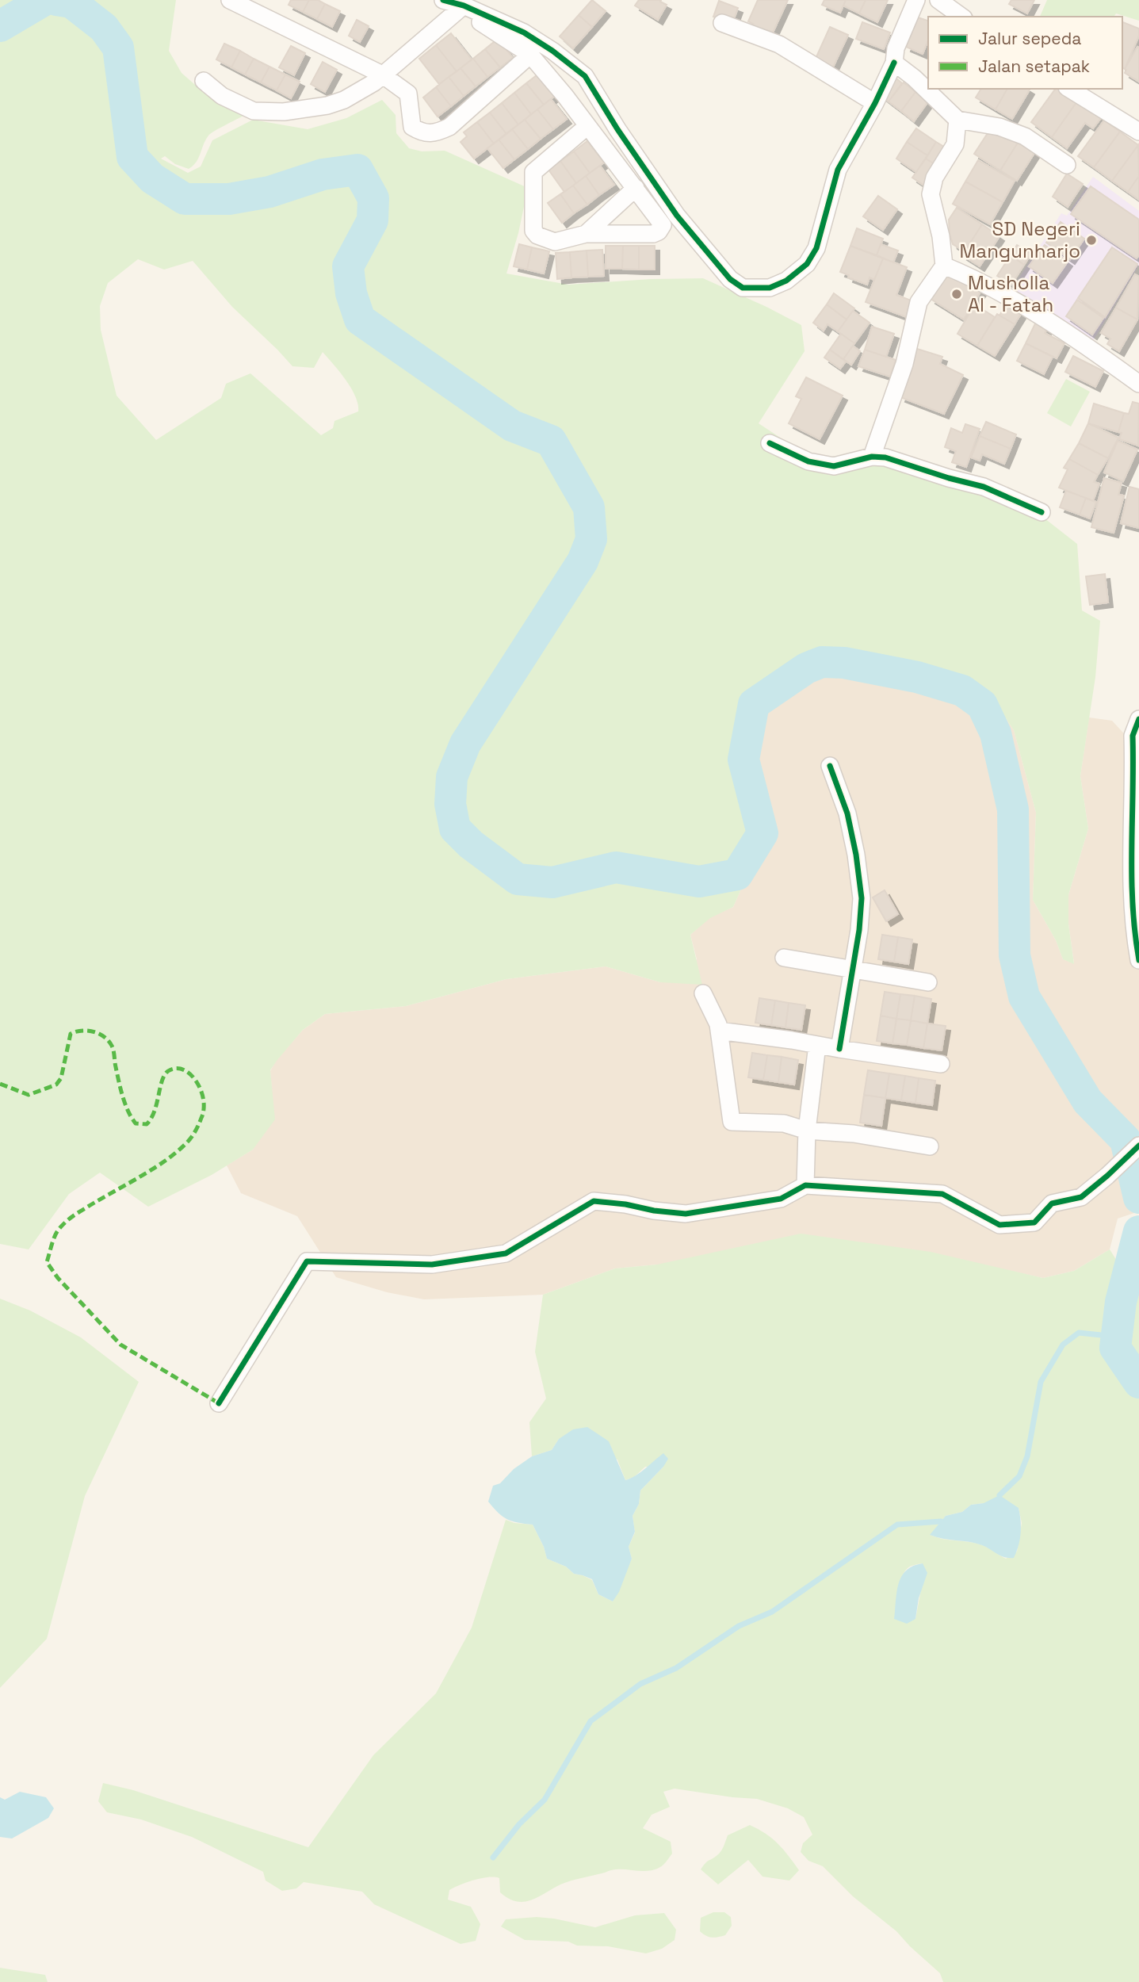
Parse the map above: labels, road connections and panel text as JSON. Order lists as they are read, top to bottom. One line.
{"places":["SD Negeri Mangunharjo","Musholla Al - Fatah"],"legend":["Jalur sepeda","Jalan setapak"]}
